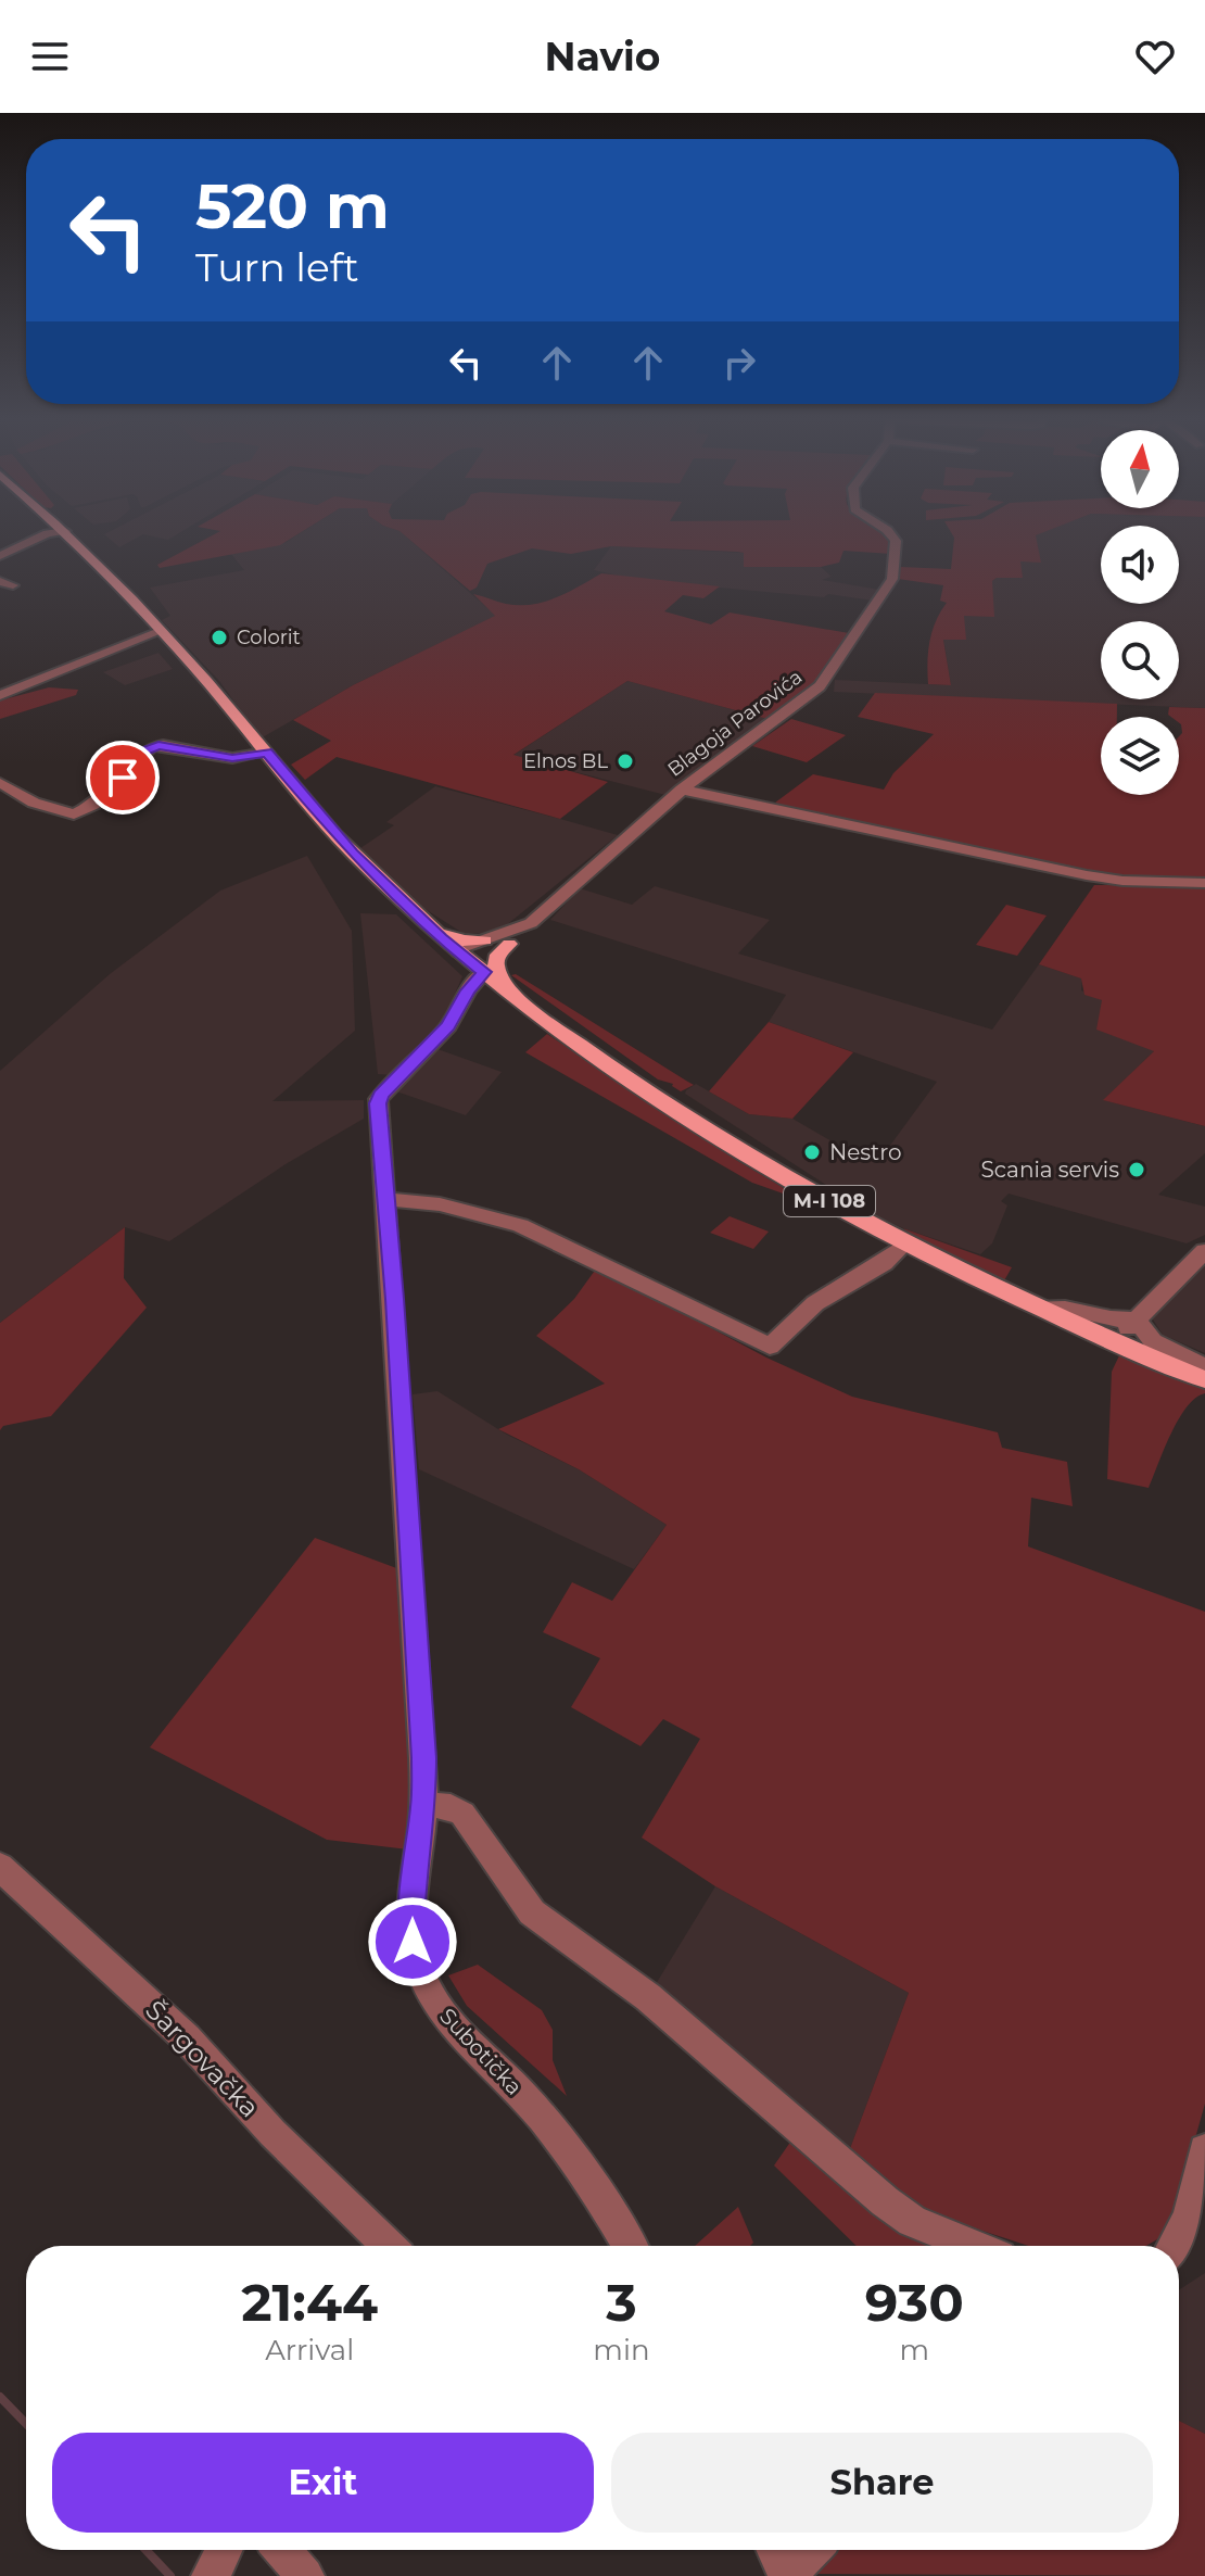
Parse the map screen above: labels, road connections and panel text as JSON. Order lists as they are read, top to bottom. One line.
{"streets":{"main road":["M-I 108"],"street":["Blagoja Parovića","Subotička","Šargovačka"]},"crossings":[["Blagoja Parovića","M-I 108"],["M-I 108","Subotička"]],"places":["Colorit","Elnos BL","Nestro","Scania servis"],"north":"top","page":{"header":"Navio","turn":["520 m","Turn left"],"eta":["21:44","Arrival","3","min","930","m"],"buttons":["Exit","Share"]}}
